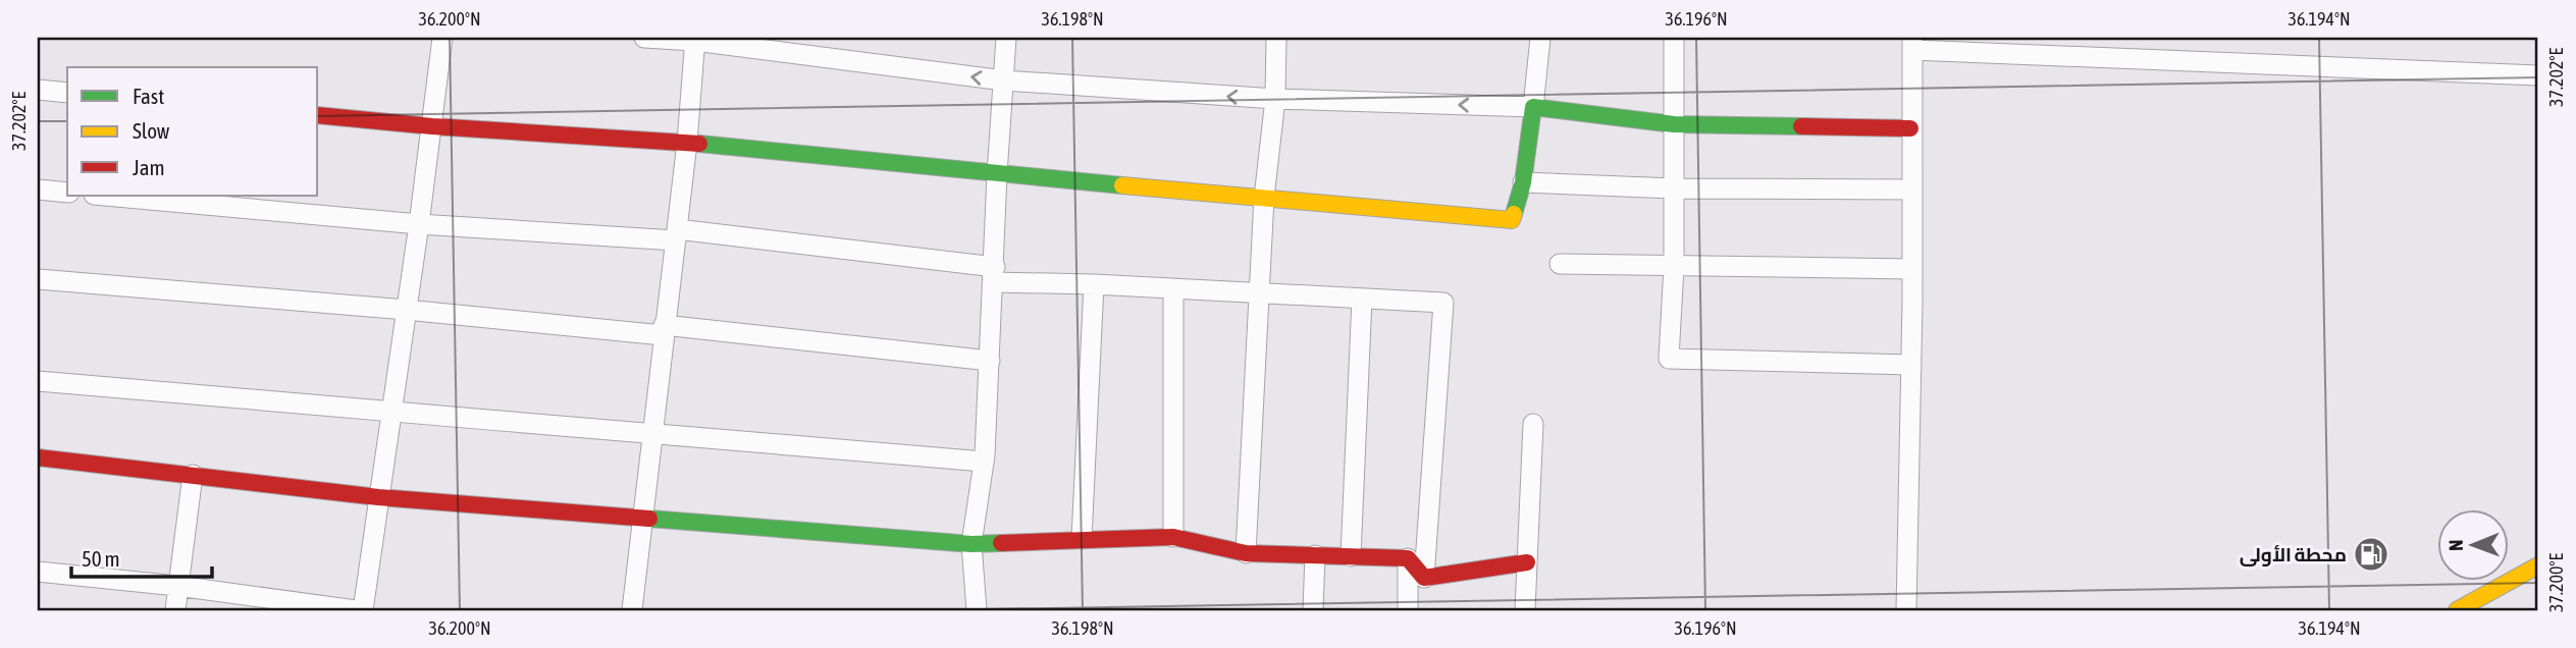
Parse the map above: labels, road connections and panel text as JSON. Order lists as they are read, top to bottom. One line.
{"places":{"fuel station":["محطة الأولى"]},"legend":["Fast","Slow","Jam"],"scale_bar":"50 m","north":"left","coordinates":["36.200°N","36.198°N","36.196°N","36.194°N","37.202°E","37.200°E"]}
